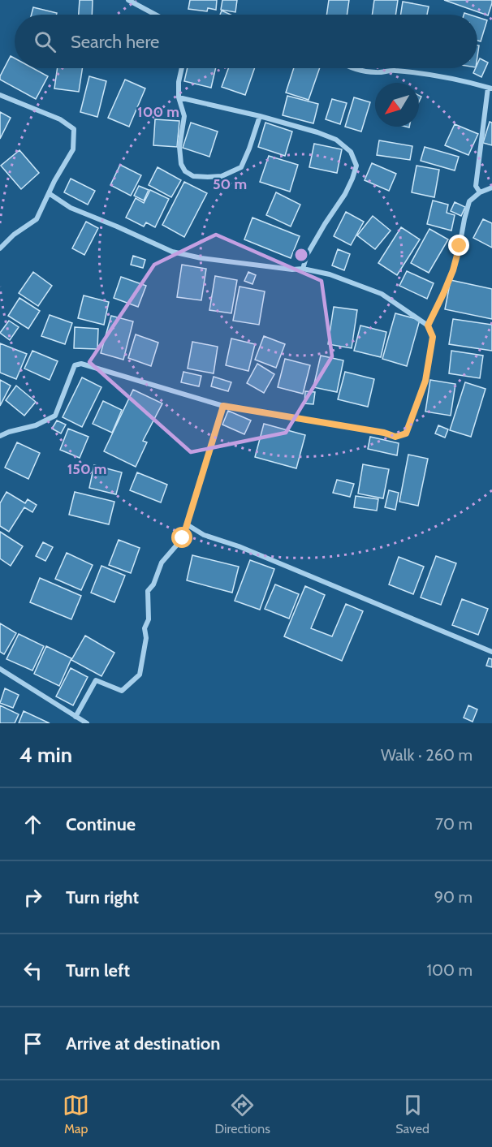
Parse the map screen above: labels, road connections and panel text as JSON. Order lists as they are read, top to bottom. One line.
{"north":"bottom left","page":{"search":"Search here","heading":["4 min","Walk · 260 m"],"list":[["Continue","70 m"],["Turn right","90 m"],["Turn left","100 m"],"Arrive at destination"],"nav":["Map","Directions","Saved"]},"rings":["100 m","50 m","150 m"]}
